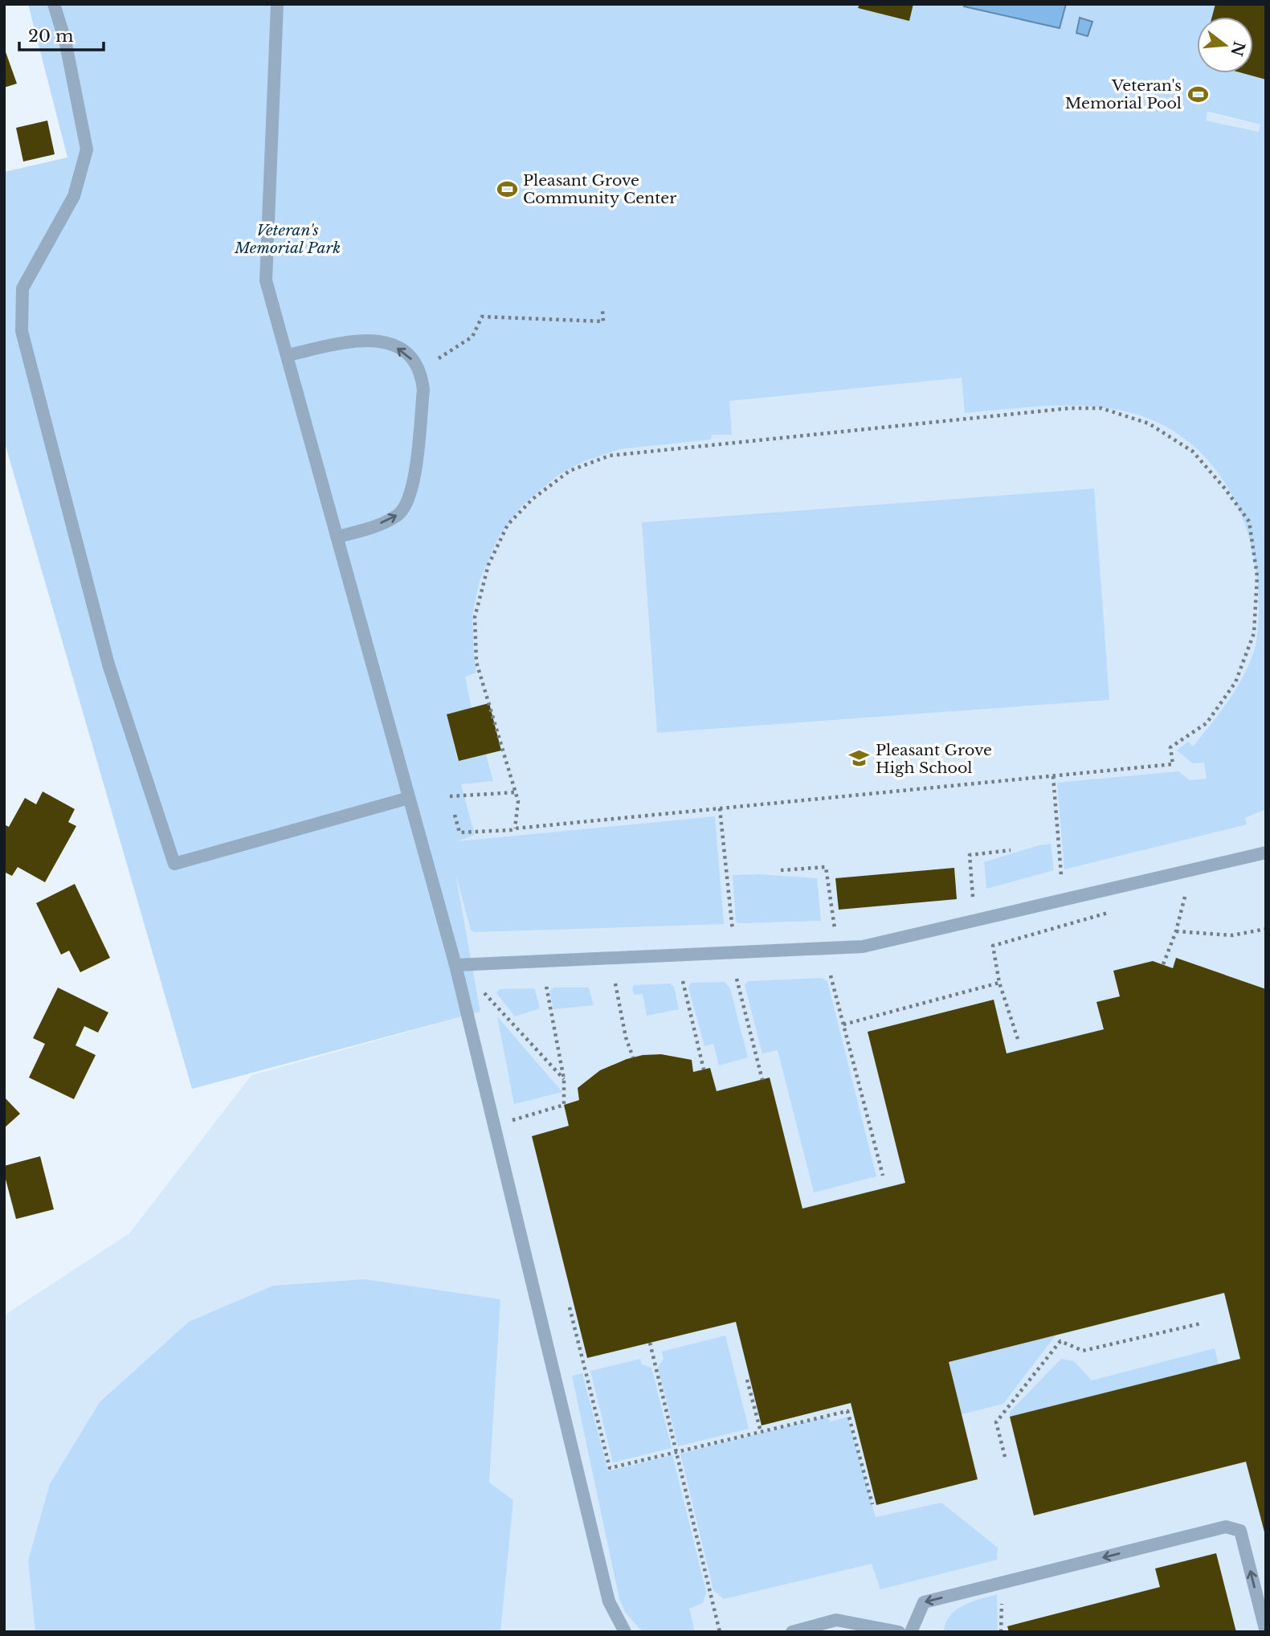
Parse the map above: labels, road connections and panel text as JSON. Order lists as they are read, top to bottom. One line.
{"parks":["Veteran's Memorial Park"],"places":{"sports":["Veteran's Memorial Pool","Pleasant Grove Community Center"],"school or university":["Pleasant Grove High School"]},"scale_bar":"20 m","north":"right"}
